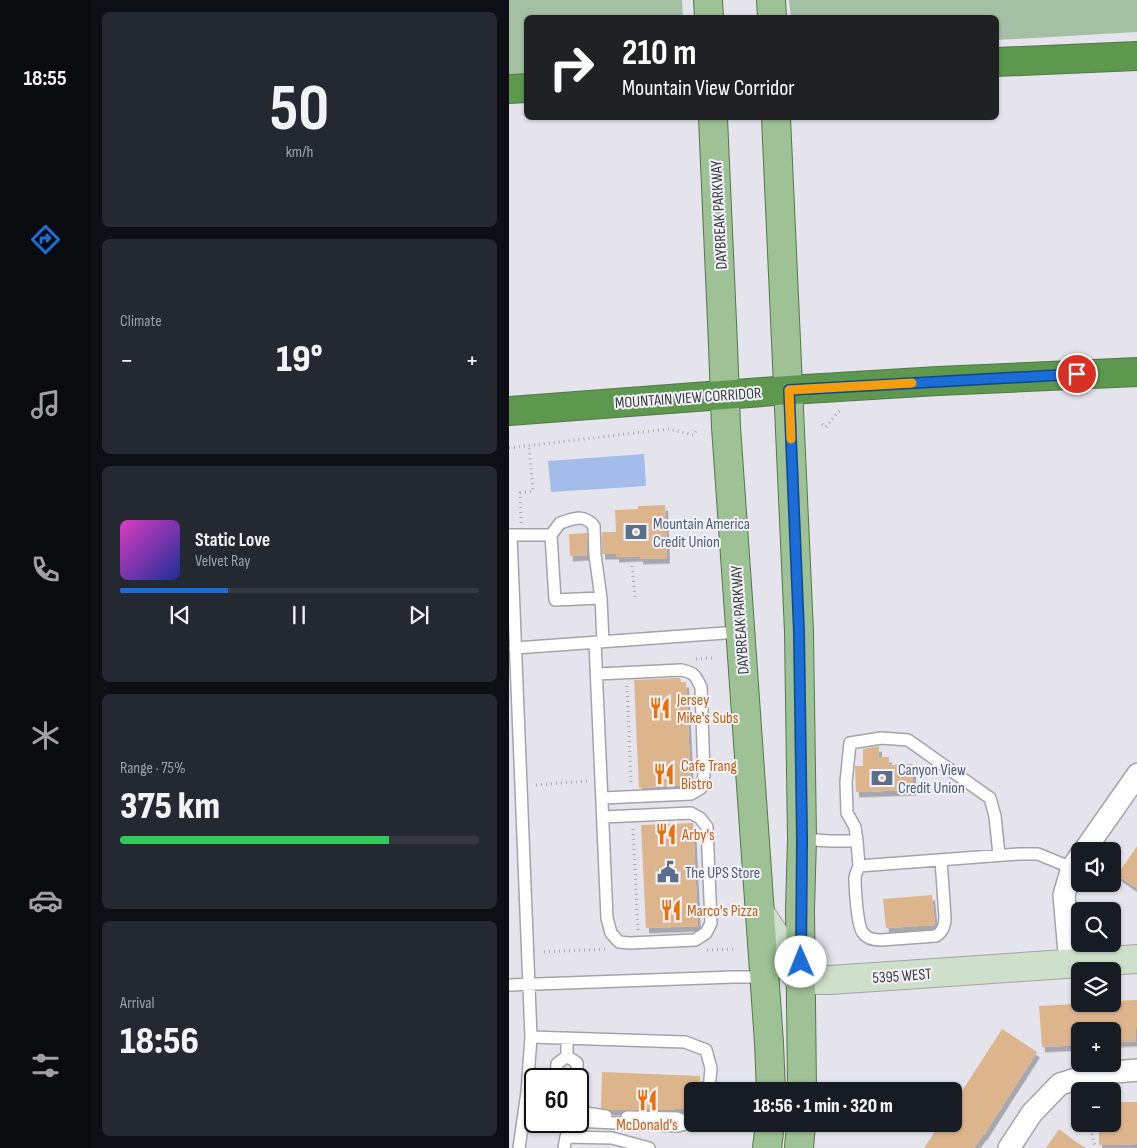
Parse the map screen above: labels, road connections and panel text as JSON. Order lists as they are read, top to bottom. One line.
{"streets":{"highway":["MOUNTAIN VIEW CORRIDOR"],"main road":["DAYBREAK PARKWAY"],"street":["5395 WEST"]},"crossings":[["DAYBREAK PARKWAY","MOUNTAIN VIEW CORRIDOR"]],"places":{"bank":["Mountain America Credit Union","Canyon View Credit Union"],"restaurant":["Jersey Mike's Subs","Cafe Trang Bistro","Arby's","Marco's Pizza","McDonald's"],"public building":["The UPS Store"]},"page":{"tabs":"18:55","tile":[["50","km/h"],"Climate",["Range · 75%","375 km"],["Arrival","18:56"]],"turn":["210 m","Mountain View Corridor"],"heat":["−","19°","+"],"song":["Static Love","Velvet Ray"],"map_buttons":["+","−"],"limit":"60","trip":"18:56 · 1 min · 320 m"}}
